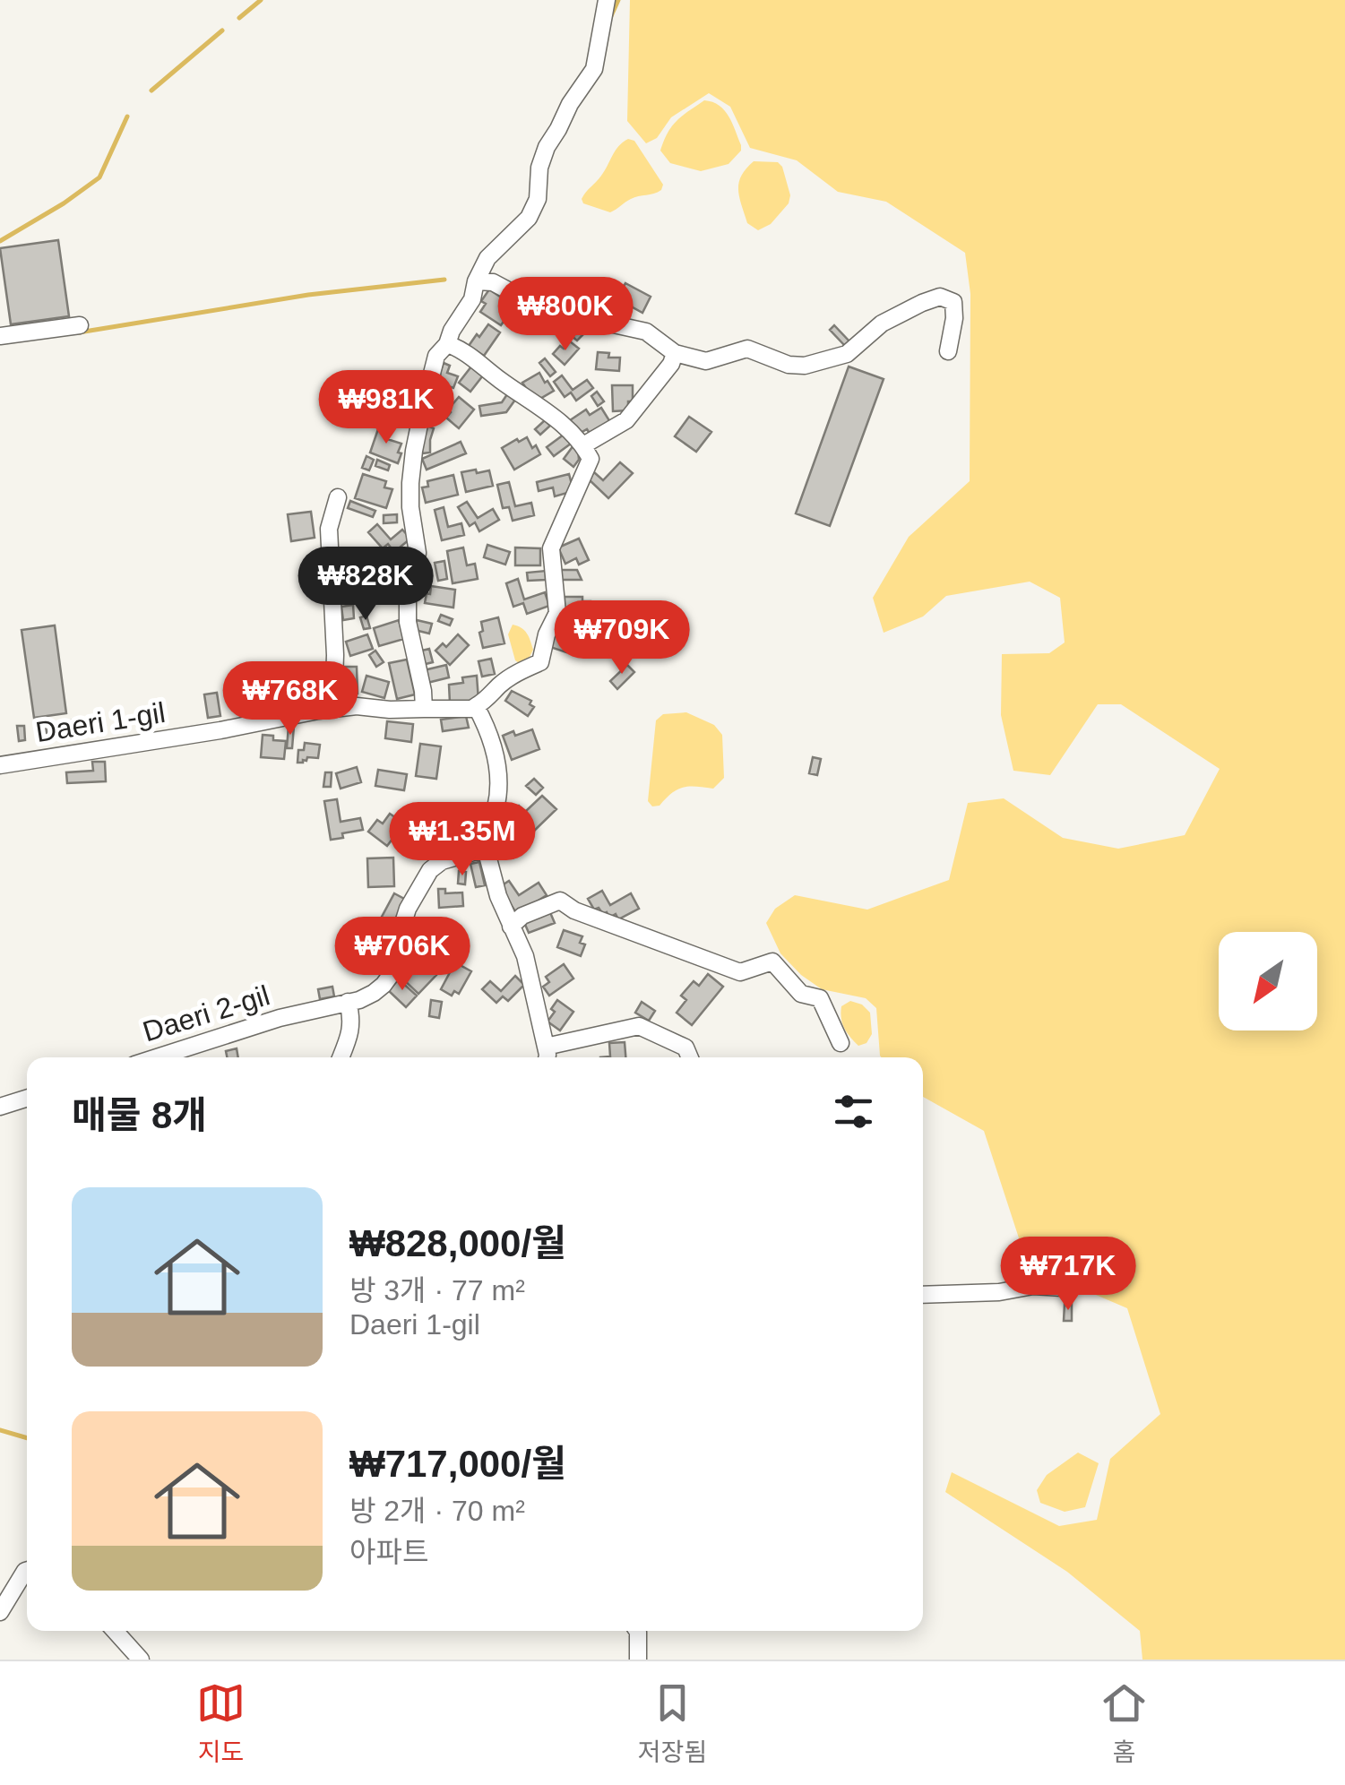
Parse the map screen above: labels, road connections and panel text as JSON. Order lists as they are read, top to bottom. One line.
{"streets":{"street":["Daeri 1-gil","Daeri 2-gil"]},"north":"bottom left","page":{"price":["₩800K","₩981K","₩828K","₩709K","₩768K","₩1.35M","₩706K","₩717K"],"heading":"매물 8개","list":[{"name":"₩828,000/월","note":"방 3개 · 77 m² · Daeri 1-gil"},{"name":"₩717,000/월","note":"방 2개 · 70 m² · 아파트"}],"tabs":["지도","저장됨","홈"]}}
